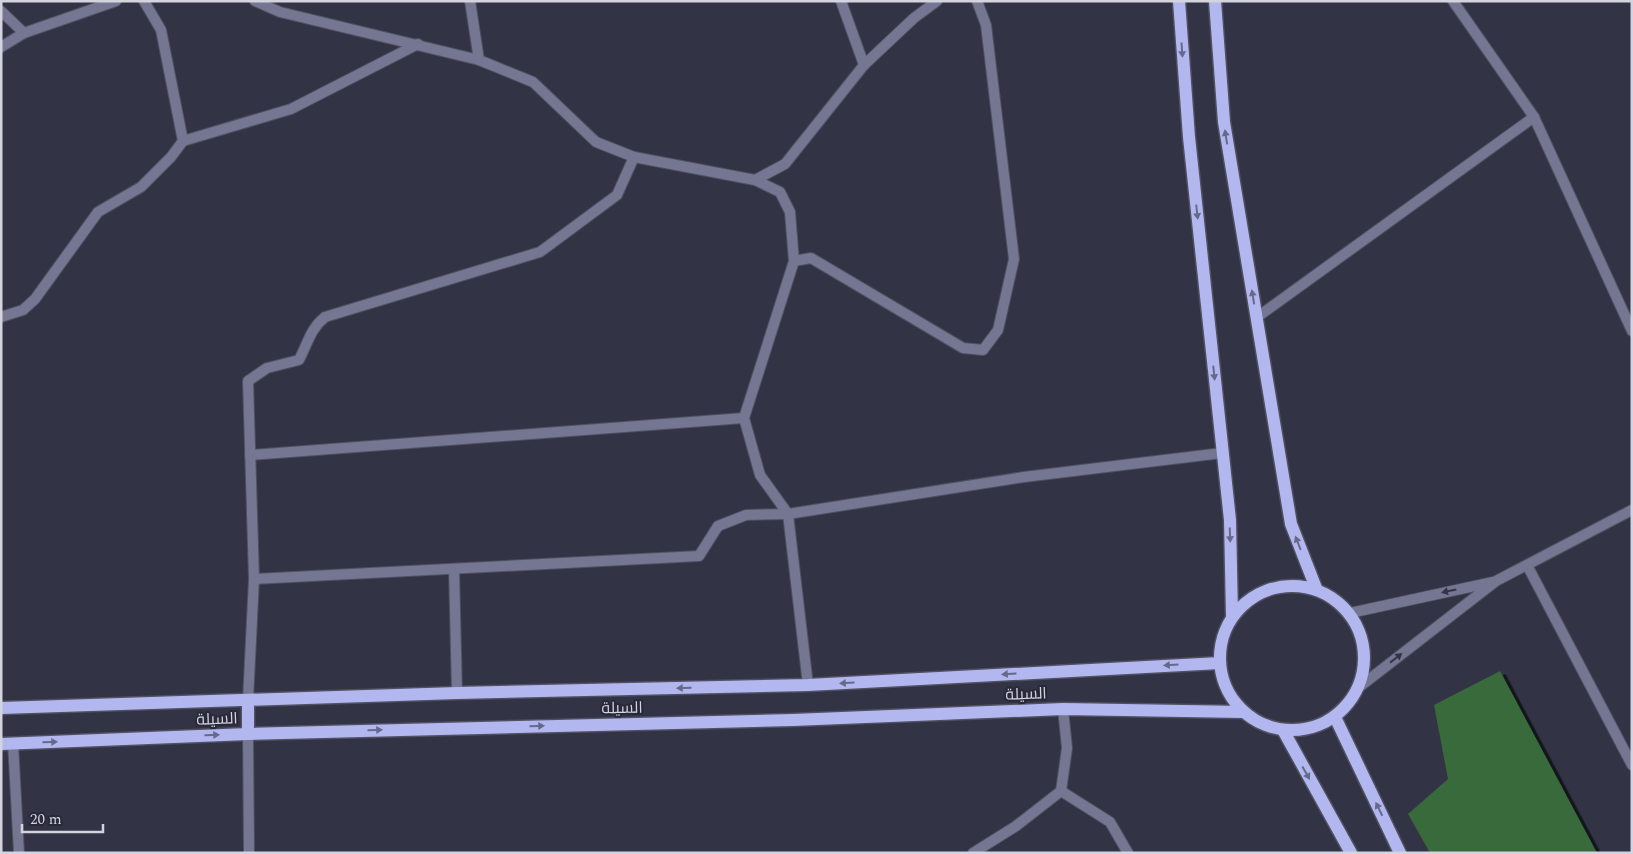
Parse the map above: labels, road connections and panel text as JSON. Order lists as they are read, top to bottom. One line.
{"streets":{"main road":["السيلة"]},"scale_bar":"20 m"}
